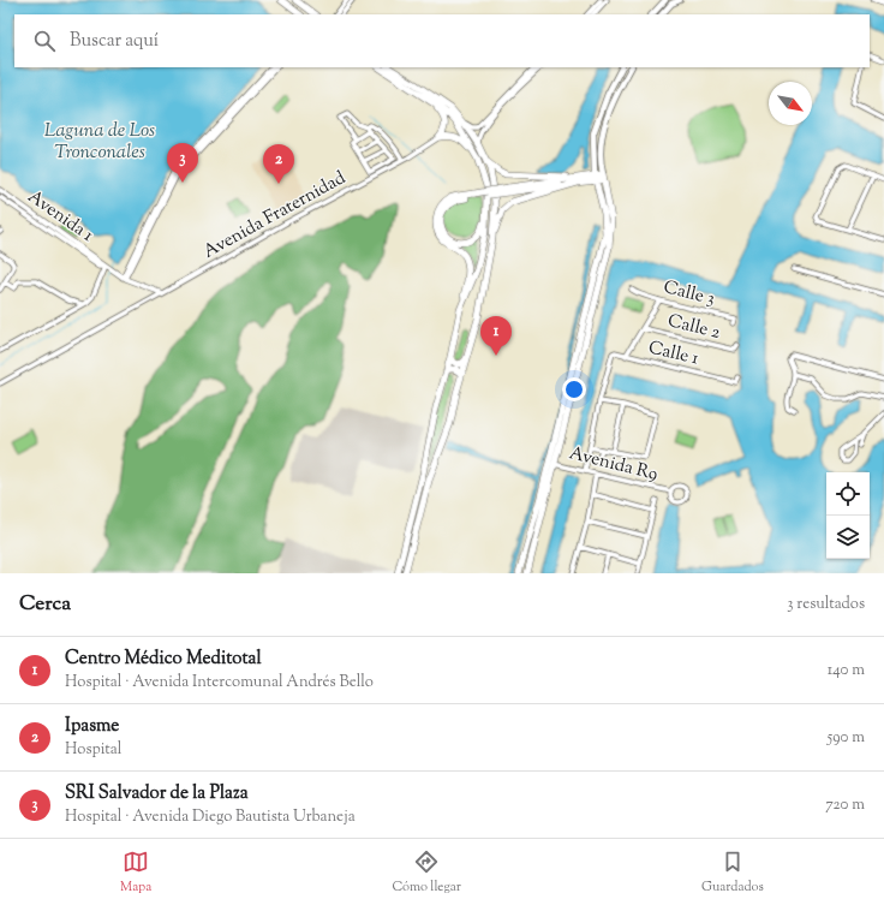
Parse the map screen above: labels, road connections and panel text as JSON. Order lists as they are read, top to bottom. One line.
{"streets":{"street":["Avenida Fraternidad","Avenida 1","Calle 3","Calle 2","Calle 1","Avenida R9"]},"water":["Laguna de Los Tronconales"],"north":"bottom right","page":{"search":"Buscar aquí","pins":["3","2","1"],"heading":["Cerca","3 resultados"],"list":[{"mark":"1","name":"Centro Médico Meditotal","note":"Hospital · Avenida Intercomunal Andrés Bello","value":"140 m"},{"mark":"2","name":"Ipasme","note":"Hospital","value":"590 m"},{"mark":"3","name":"SRI Salvador de la Plaza","note":"Hospital · Avenida Diego Bautista Urbaneja","value":"720 m"}],"nav":["Mapa","Cómo llegar","Guardados"]}}
